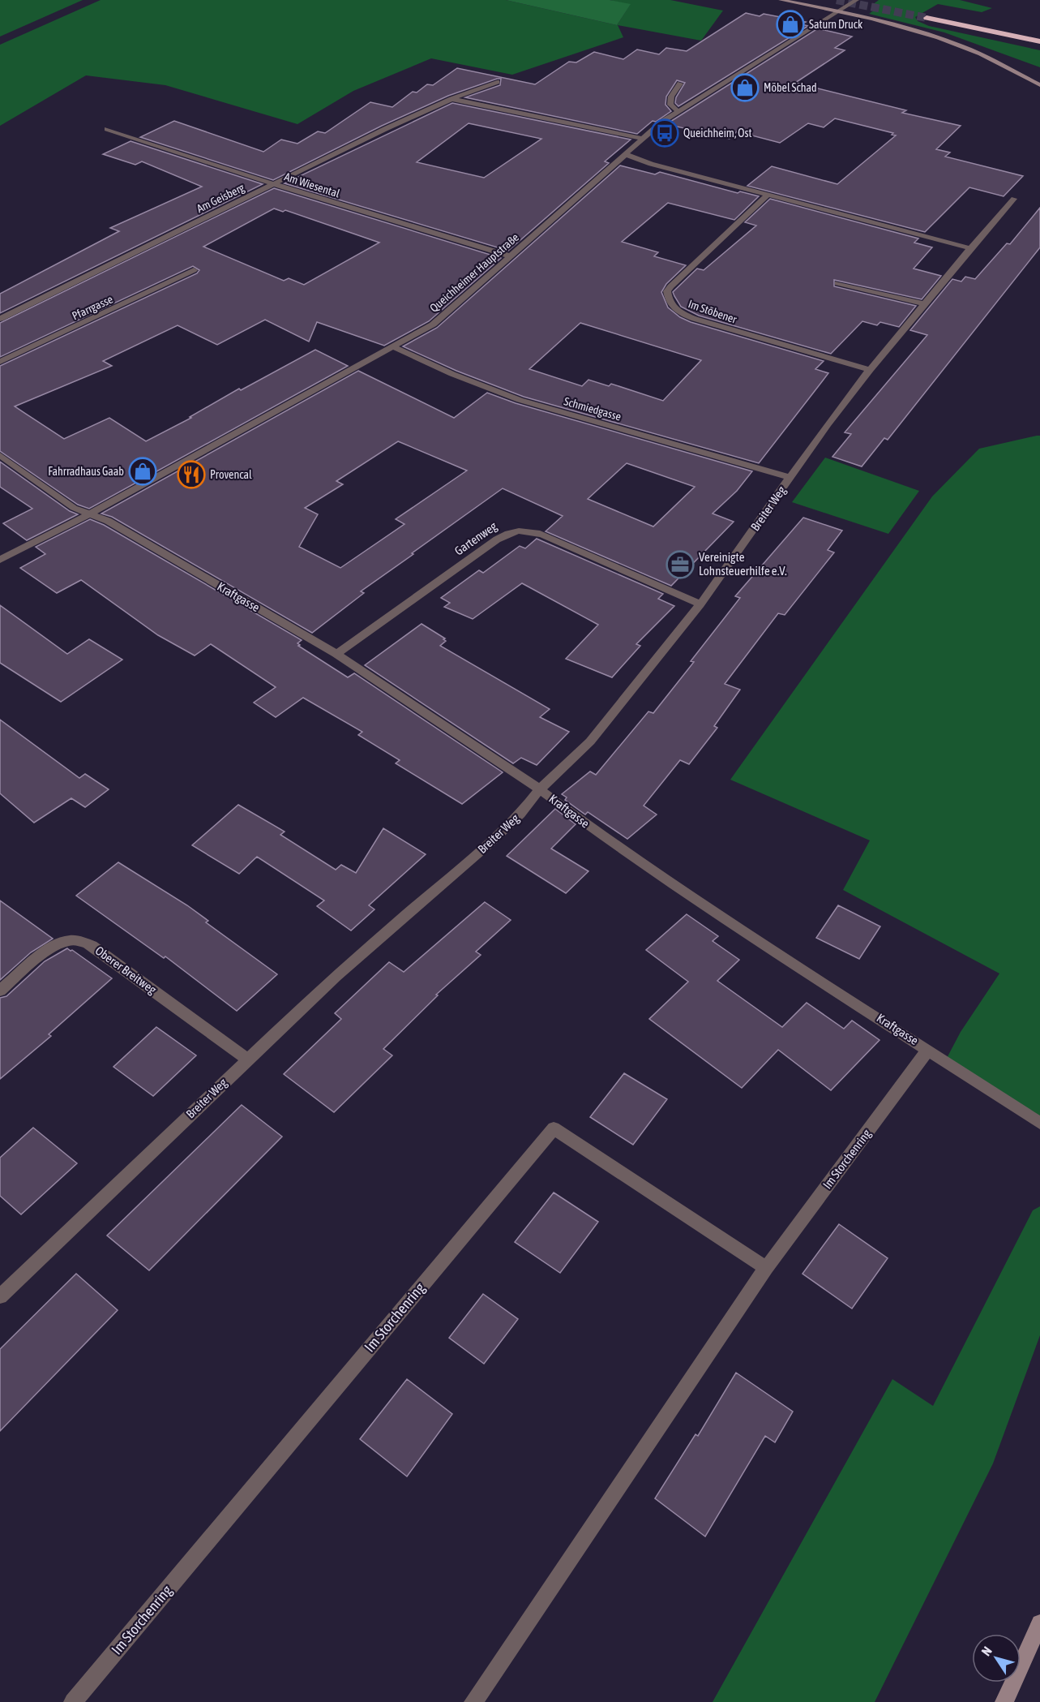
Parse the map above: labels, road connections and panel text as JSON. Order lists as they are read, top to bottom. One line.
{"streets":{"street":["Am Wiesental","Am Geisberg","Queichheimer Hauptstraße","Pfarrgasse","Im Stöbener","Schmiedgasse","Breiter Weg","Gartenweg","Kraftgasse","Oberer Breitweg","Im Storchenring"]},"crossings":[["Am Wiesental","Am Geisberg"],["Am Wiesental","Queichheimer Hauptstraße"],["Queichheimer Hauptstraße","Schmiedgasse"],["Queichheimer Hauptstraße","Kraftgasse"],["Im Stöbener","Breiter Weg"],["Schmiedgasse","Breiter Weg"],["Breiter Weg","Gartenweg"],["Breiter Weg","Kraftgasse"],["Breiter Weg","Oberer Breitweg"],["Gartenweg","Kraftgasse"],["Kraftgasse","Im Storchenring"]],"places":{"shop":["Saturn Druck","Möbel Schad","Fahrradhaus Gaab"],"bus stop":["Queichheim, Ost"],"restaurant":["Provencal"],"office":["Vereinigte Lohnsteuerhilfe e.V."]},"north":"top left"}
